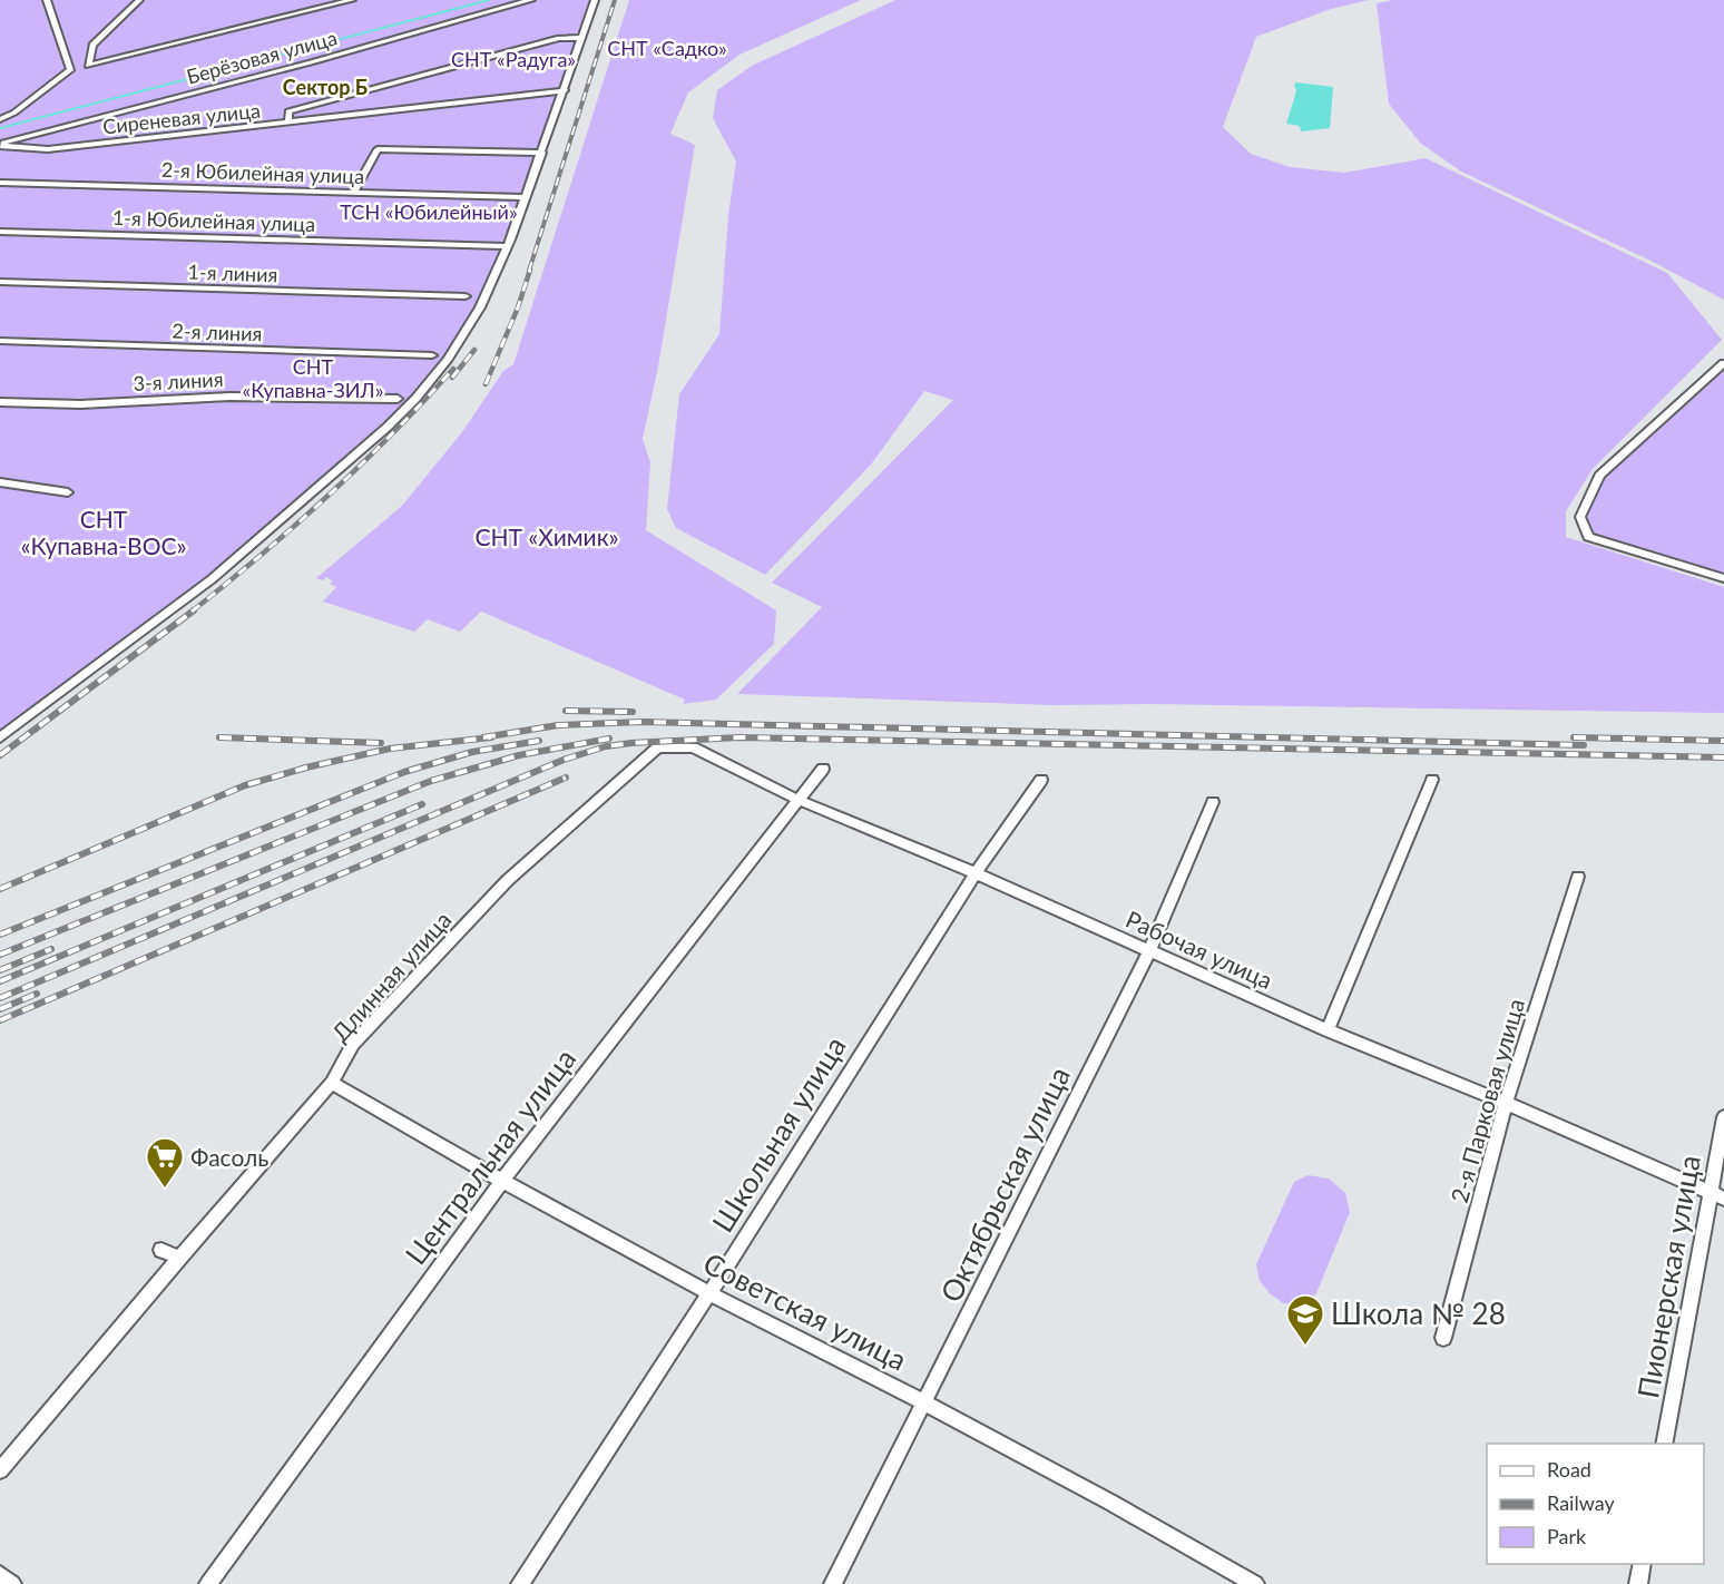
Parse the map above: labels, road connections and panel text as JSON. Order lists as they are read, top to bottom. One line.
{"streets":{"street":["Берёзовая улица","Сиреневая улица","2-я Юбилейная улица","1-я Юбилейная улица","1-я линия","2-я линия","3-я линия","Рабочая улица","Длинная улица","2-я Парковая улица","Школьная улица","Центральная улица","Октябрьская улица","Пионерская улица","Советская улица"]},"crossings":[["Берёзовая улица","Сиреневая улица"],["Рабочая улица","Длинная улица"],["Рабочая улица","2-я Парковая улица"],["Рабочая улица","Школьная улица"],["Рабочая улица","Центральная улица"],["Рабочая улица","Октябрьская улица"],["Рабочая улица","Пионерская улица"],["Длинная улица","Советская улица"],["Школьная улица","Советская улица"],["Центральная улица","Советская улица"],["Октябрьская улица","Советская улица"]],"districts":["Сектор Б"],"parks":["СНТ «Садко»","СНТ «Радуга»","ТСН «Юбилейный»","СНТ «Купавна-ЗИЛ»","СНТ «Купавна-ВОС»","СНТ «Химик»"],"places":{"supermarket":["Фасоль"],"school or university":["Школа № 28"]},"legend":["Road","Railway","Park"]}
